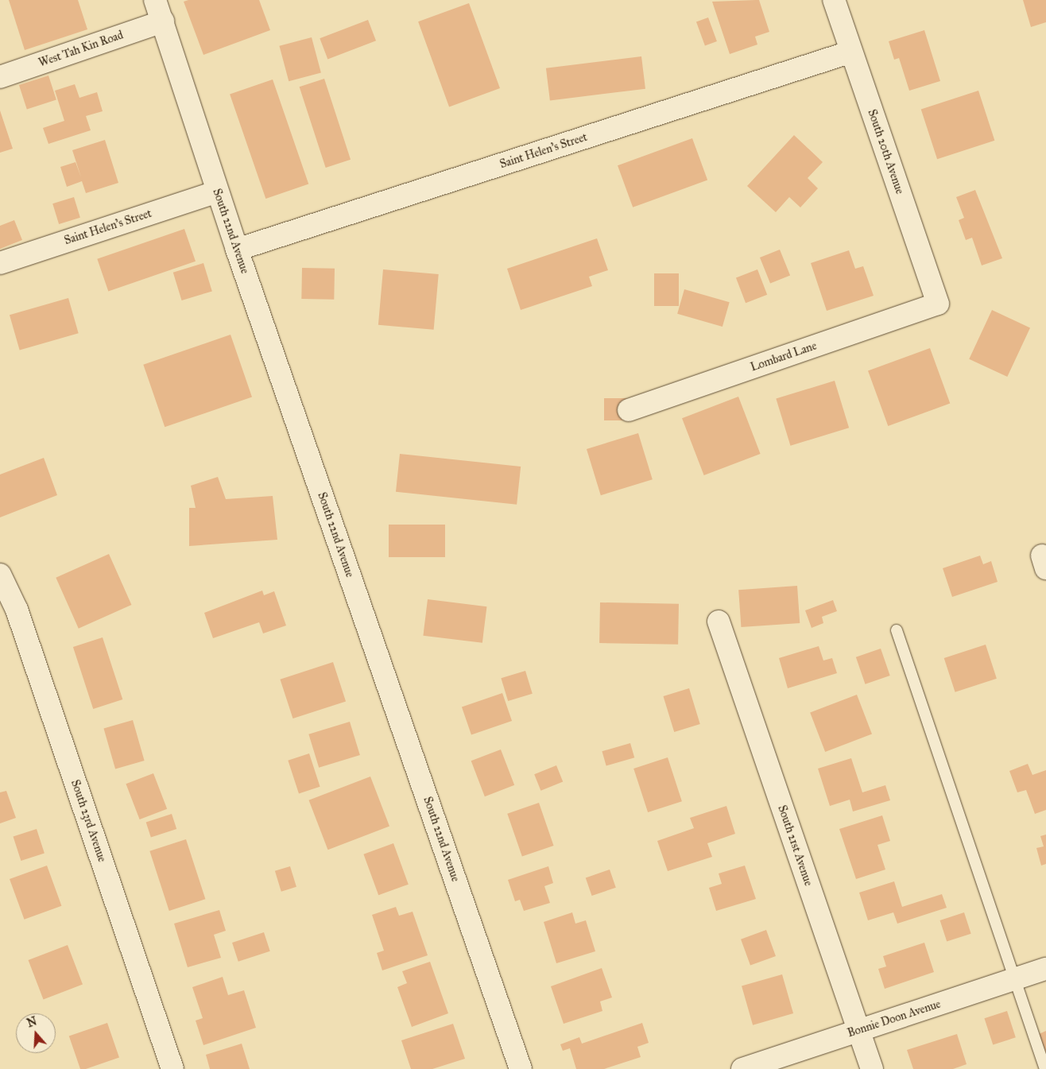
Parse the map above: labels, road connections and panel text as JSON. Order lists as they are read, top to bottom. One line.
{"streets":{"street":["West Tah Kin Road","Saint Helen's Street","South 20th Avenue","South 22nd Avenue","Lombard Lane","South 23rd Avenue","South 21st Avenue","Bonnie Doon Avenue"]},"crossings":[["West Tah Kin Road","South 22nd Avenue"],["Saint Helen's Street","South 20th Avenue"],["Saint Helen's Street","South 22nd Avenue"],["South 20th Avenue","Lombard Lane"],["South 21st Avenue","Bonnie Doon Avenue"]],"north":"top"}
